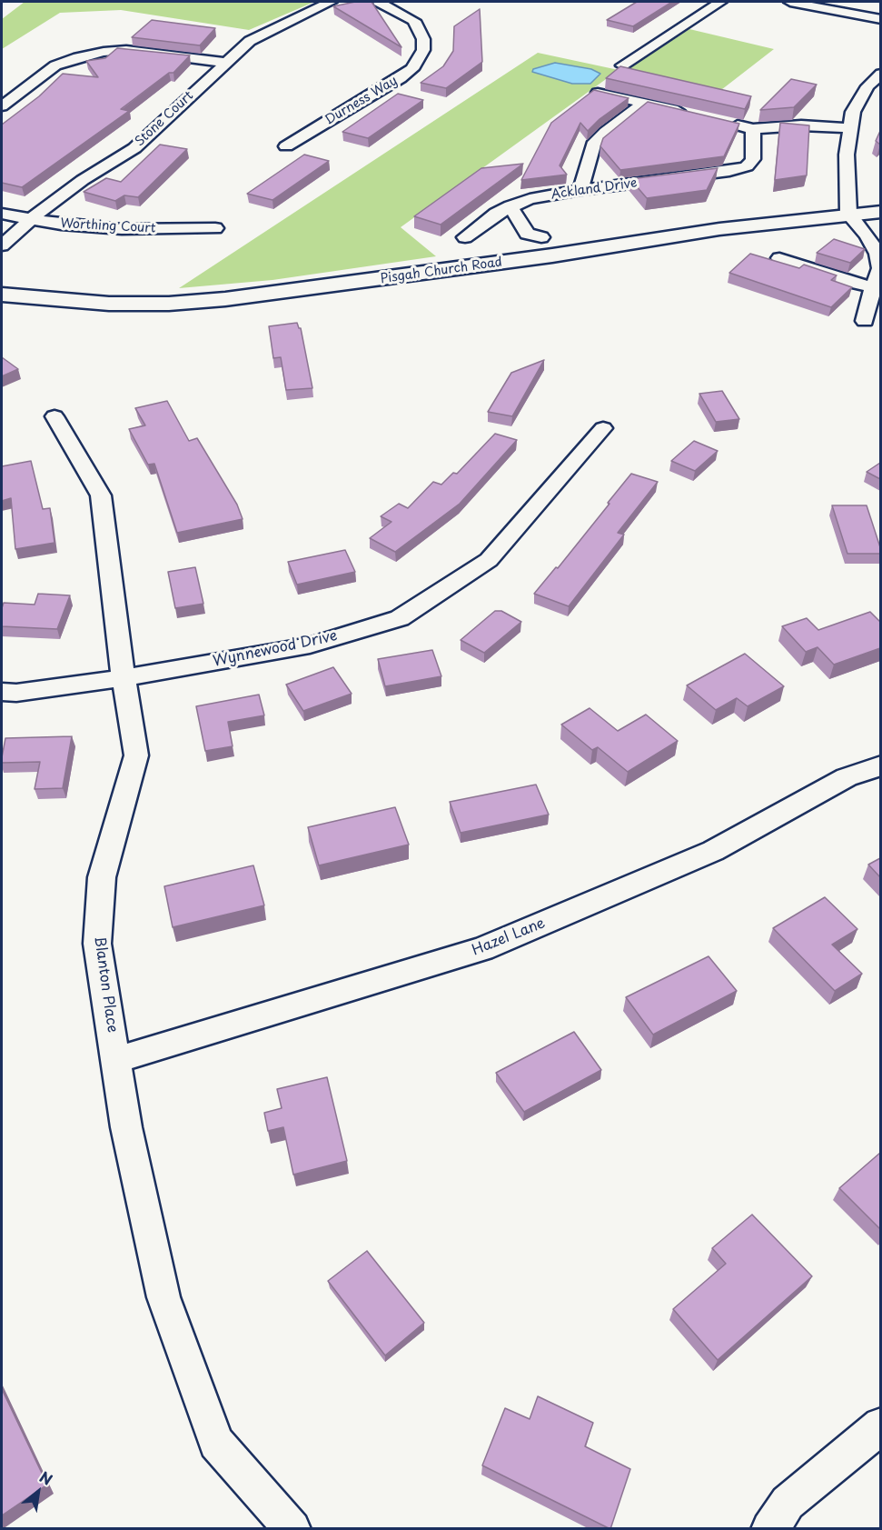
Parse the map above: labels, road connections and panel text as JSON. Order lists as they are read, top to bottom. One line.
{"streets":{"main road":["Pisgah Church Road"],"street":["Durness Way","Stone Court","Ackland Drive","Worthing Court","Wynnewood Drive","Hazel Lane","Blanton Place"]},"crossings":[["Stone Court","Worthing Court"],["Ackland Drive","Pisgah Church Road"],["Wynnewood Drive","Blanton Place"],["Hazel Lane","Blanton Place"]],"north":"top right"}
